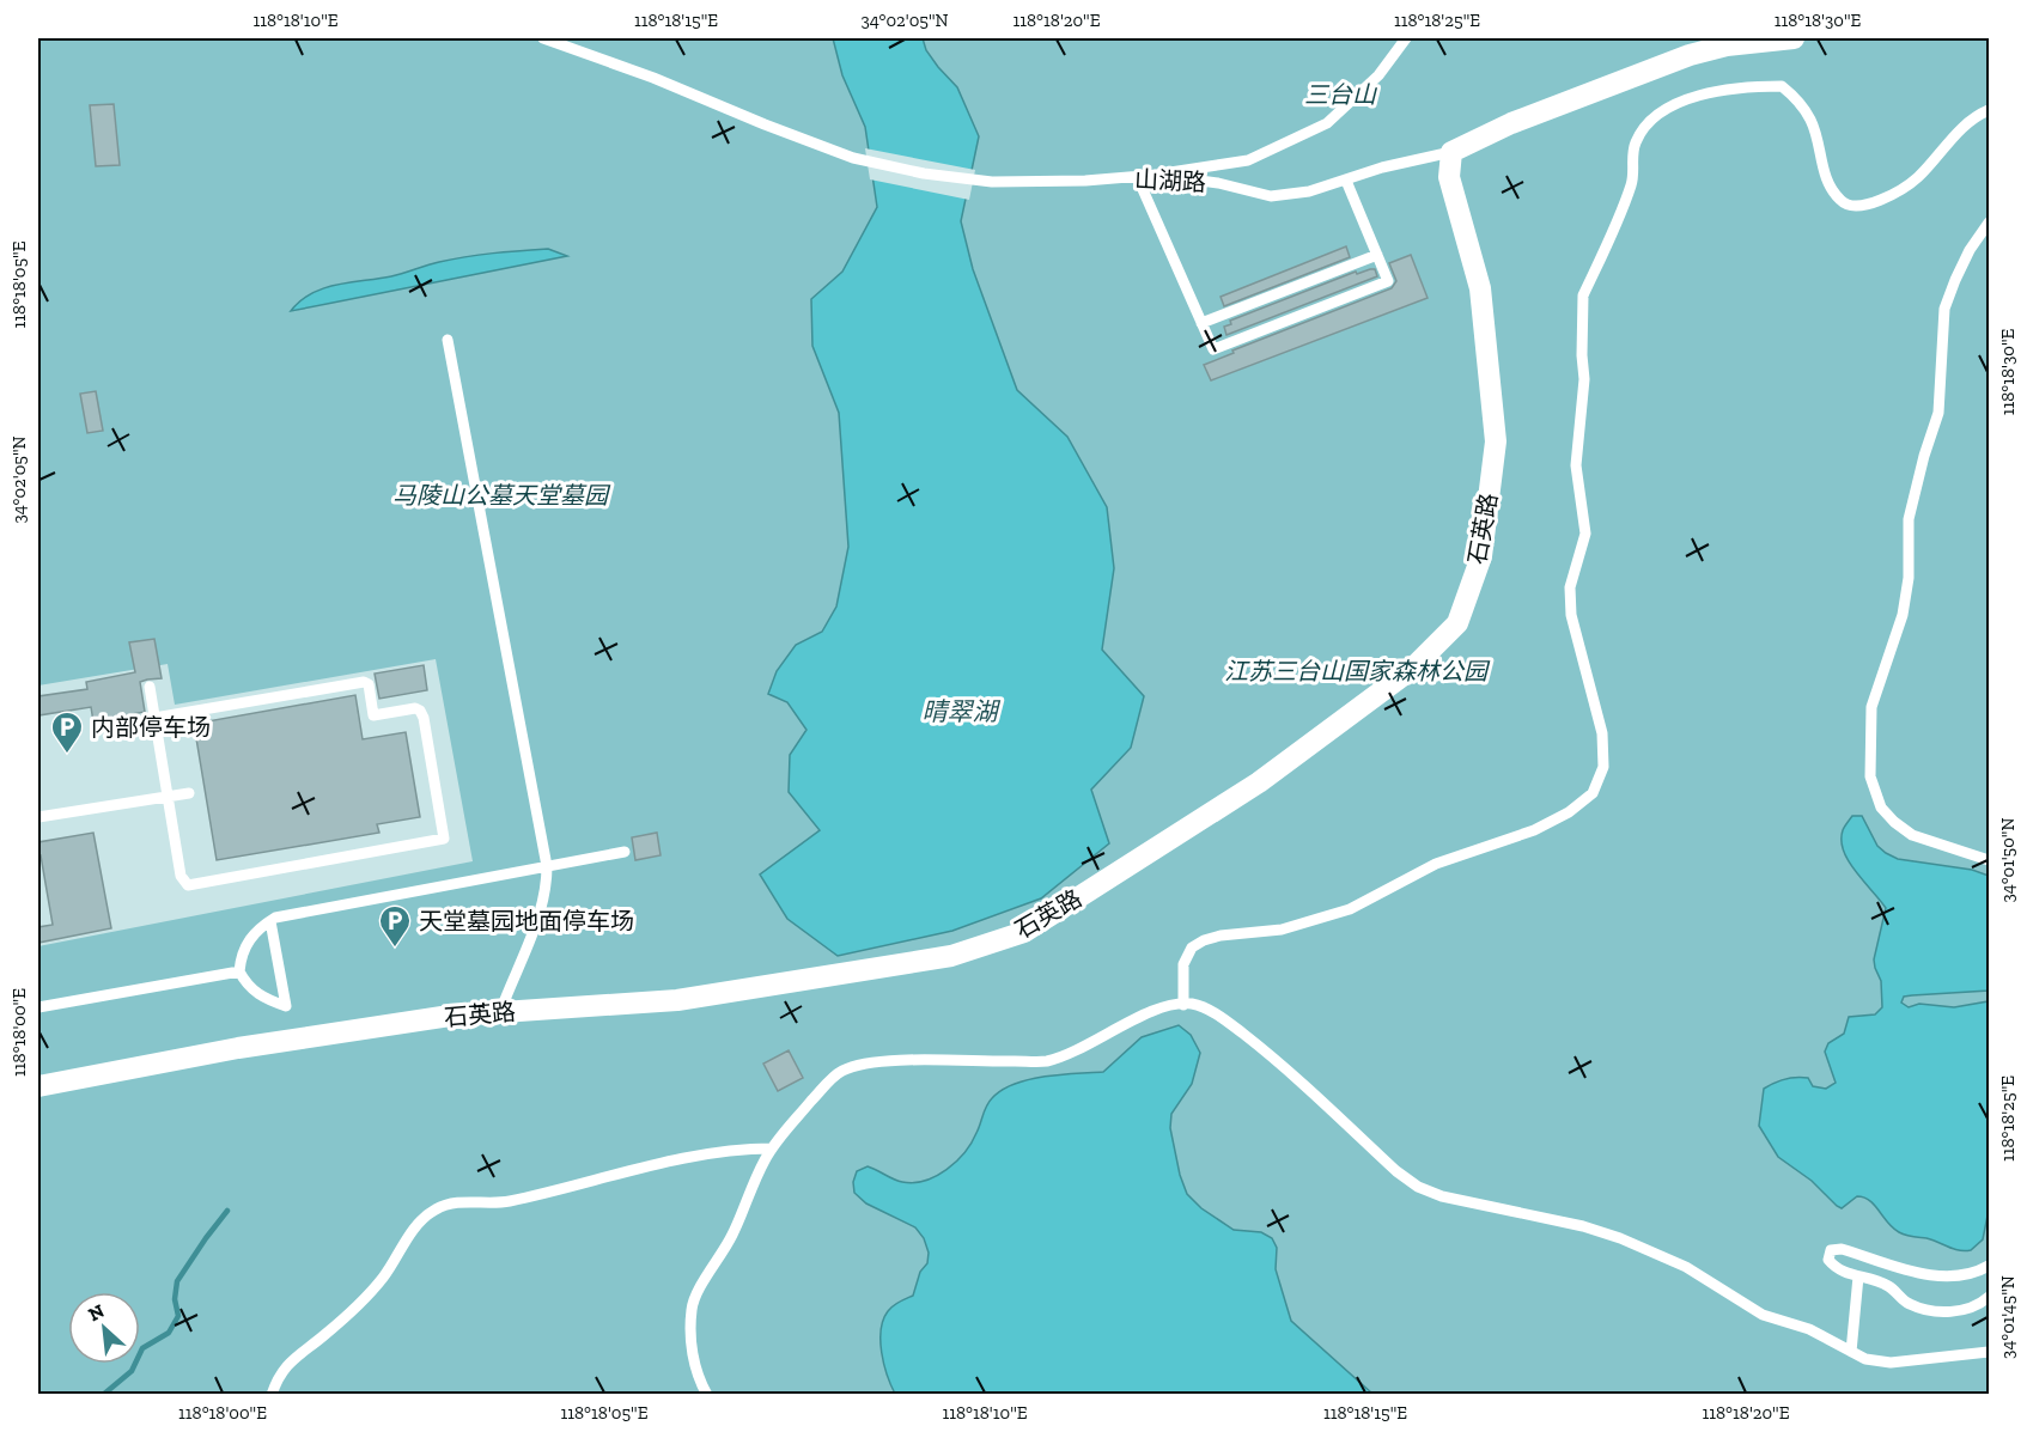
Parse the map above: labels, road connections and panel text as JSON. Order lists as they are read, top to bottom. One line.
{"streets":{"street":["山湖路","石英路"]},"crossings":[["山湖路","石英路"]],"water":["晴翠湖"],"parks":["三台山","马陵山公墓天堂墓园","江苏三台山国家森林公园"],"places":{"parking":["内部停车场","天堂墓园地面停车场"]},"north":"top left","coordinates":["118°18'10\"E","118°18'15\"E","34°02'05\"N","118°18'20\"E","118°18'25\"E","118°18'30\"E","118°18'05\"E","34°01'50\"N","118°18'00\"E","34°01'45\"N"]}
